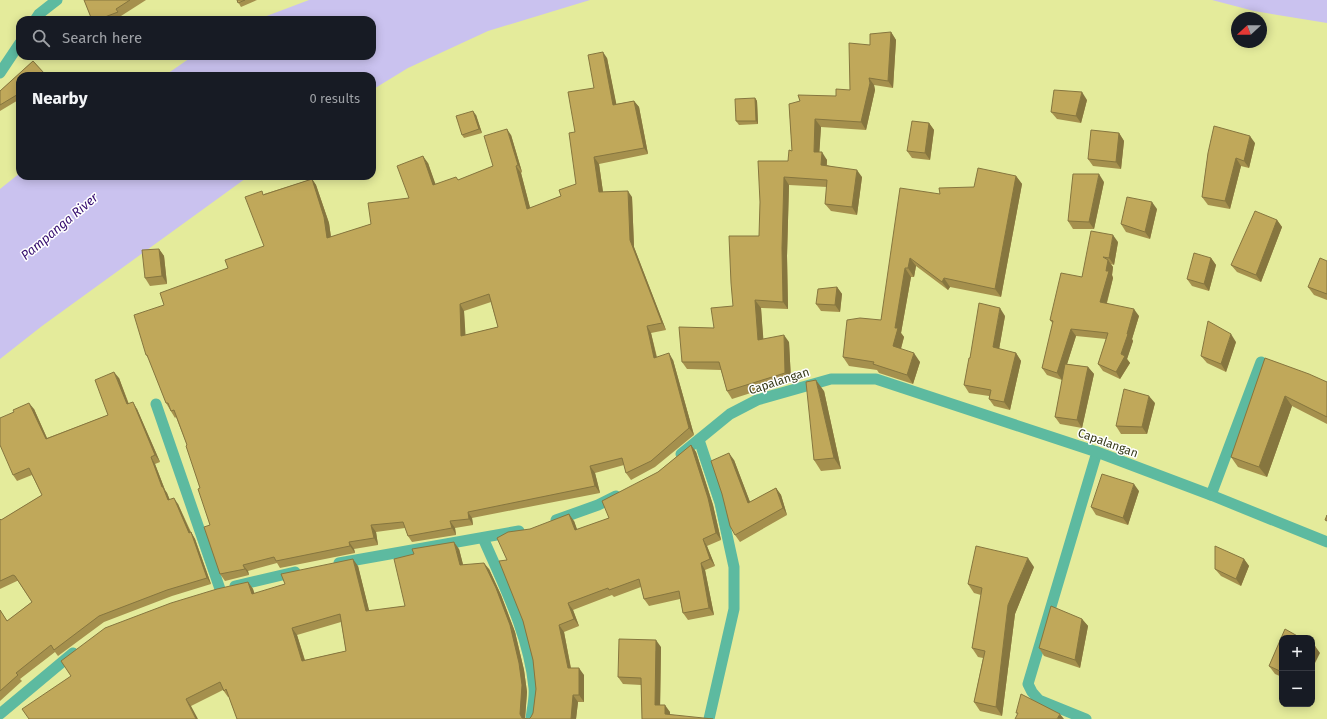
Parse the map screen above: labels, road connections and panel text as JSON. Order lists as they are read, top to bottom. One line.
{"streets":{"street":["Capalangan"]},"water":["Pampanga River"],"north":"left","page":{"search":"Search here","heading":["Nearby","0 results"],"map_buttons":["+","−"]}}
